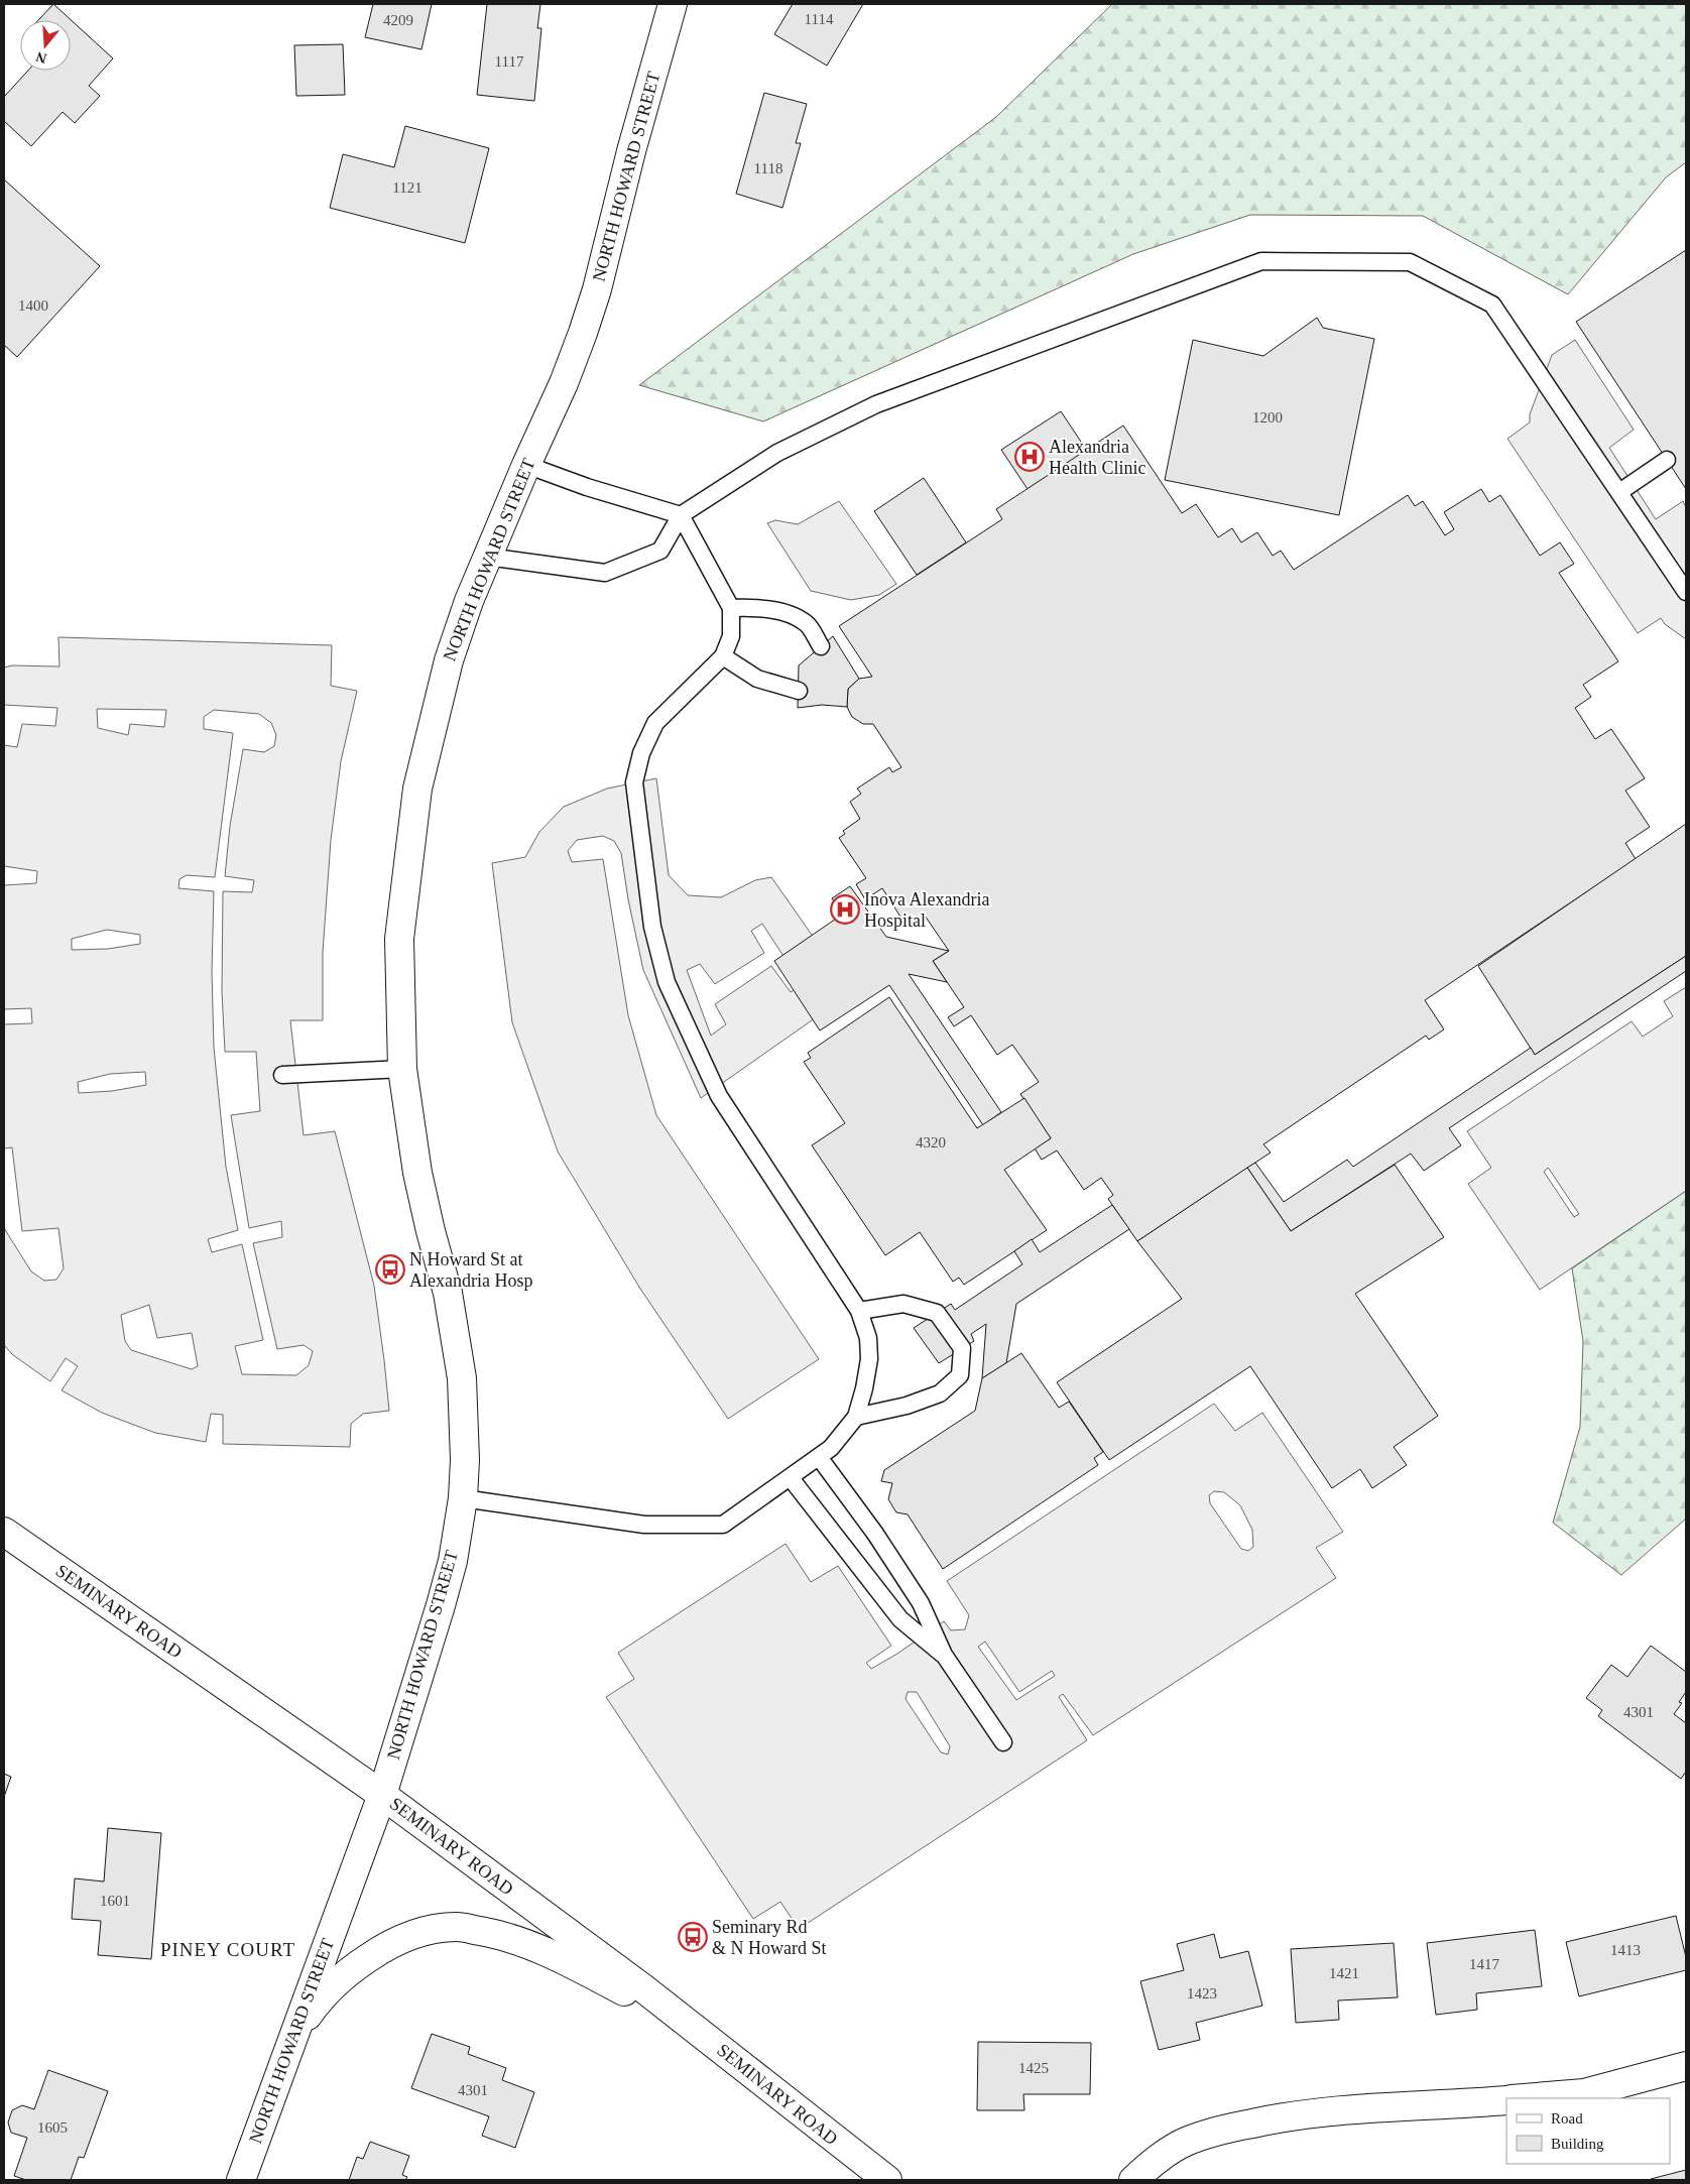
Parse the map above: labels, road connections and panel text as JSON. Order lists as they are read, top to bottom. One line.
{"streets":{"street":["NORTH HOWARD STREET","SEMINARY ROAD"]},"crossings":[["NORTH HOWARD STREET","SEMINARY ROAD"]],"districts":["PINEY COURT"],"places":{"hospital":["Alexandria Health Clinic","Inova Alexandria Hospital"],"bus stop":["N Howard St at Alexandria Hosp","Seminary Rd & N Howard St"]},"house_numbers":["1114","4209","1117","1118","1121","1400","1200","4320","4301","1601","1413","1417","1421","1423","1425","4301","1605"],"legend":["Road","Building"],"north":"bottom"}
